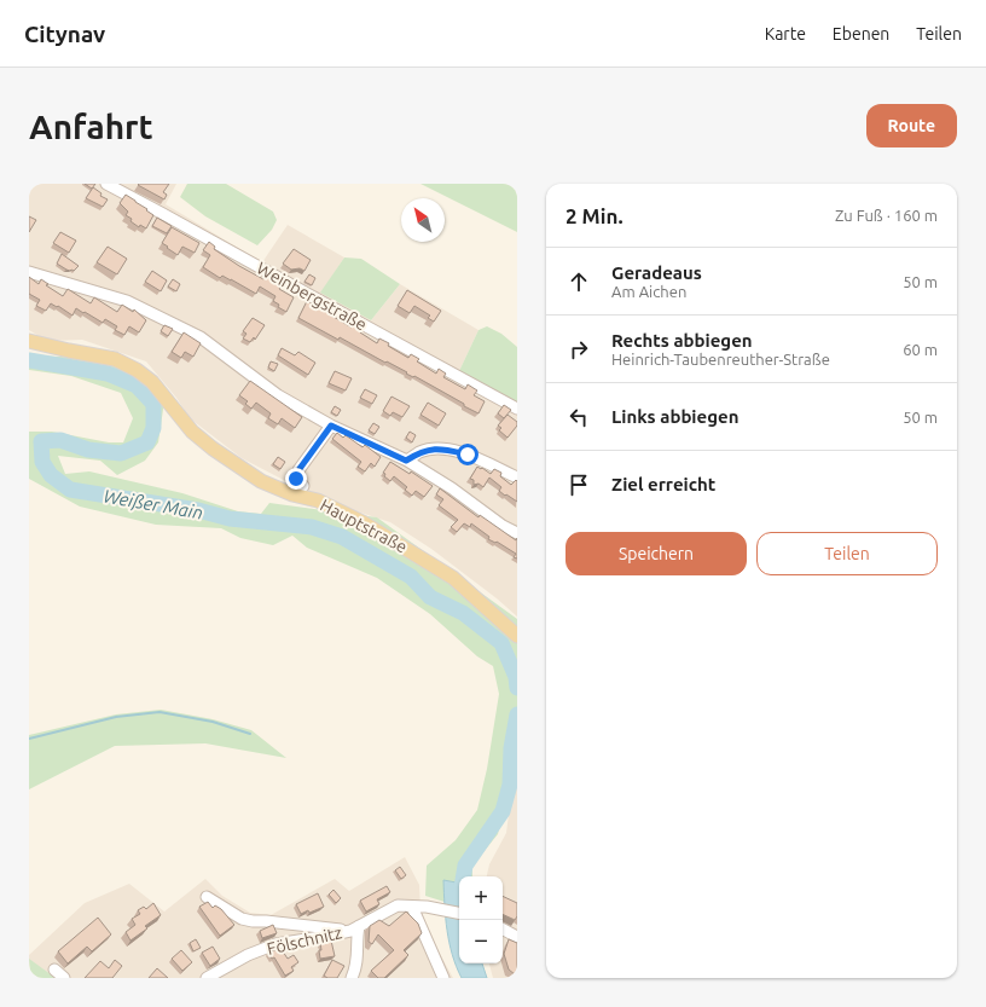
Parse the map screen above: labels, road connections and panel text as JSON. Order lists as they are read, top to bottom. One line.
{"streets":{"main road":["Hauptstraße"],"street":["Weinbergstraße","Fölschnitz"]},"water":["Weißer Main"],"north":"top left","page":{"header":"Citynav","nav":["Karte","Ebenen","Teilen"],"buttons":["Route",["Speichern","Teilen"]],"title":"Anfahrt","heading":["2 Min.","Zu Fuß · 160 m"],"list":[["Geradeaus","Am Aichen","50 m"],["Rechts abbiegen","Heinrich-Taubenreuther-Straße","60 m"],["Links abbiegen","50 m"],"Ziel erreicht"],"map_buttons":["+","−"]}}
